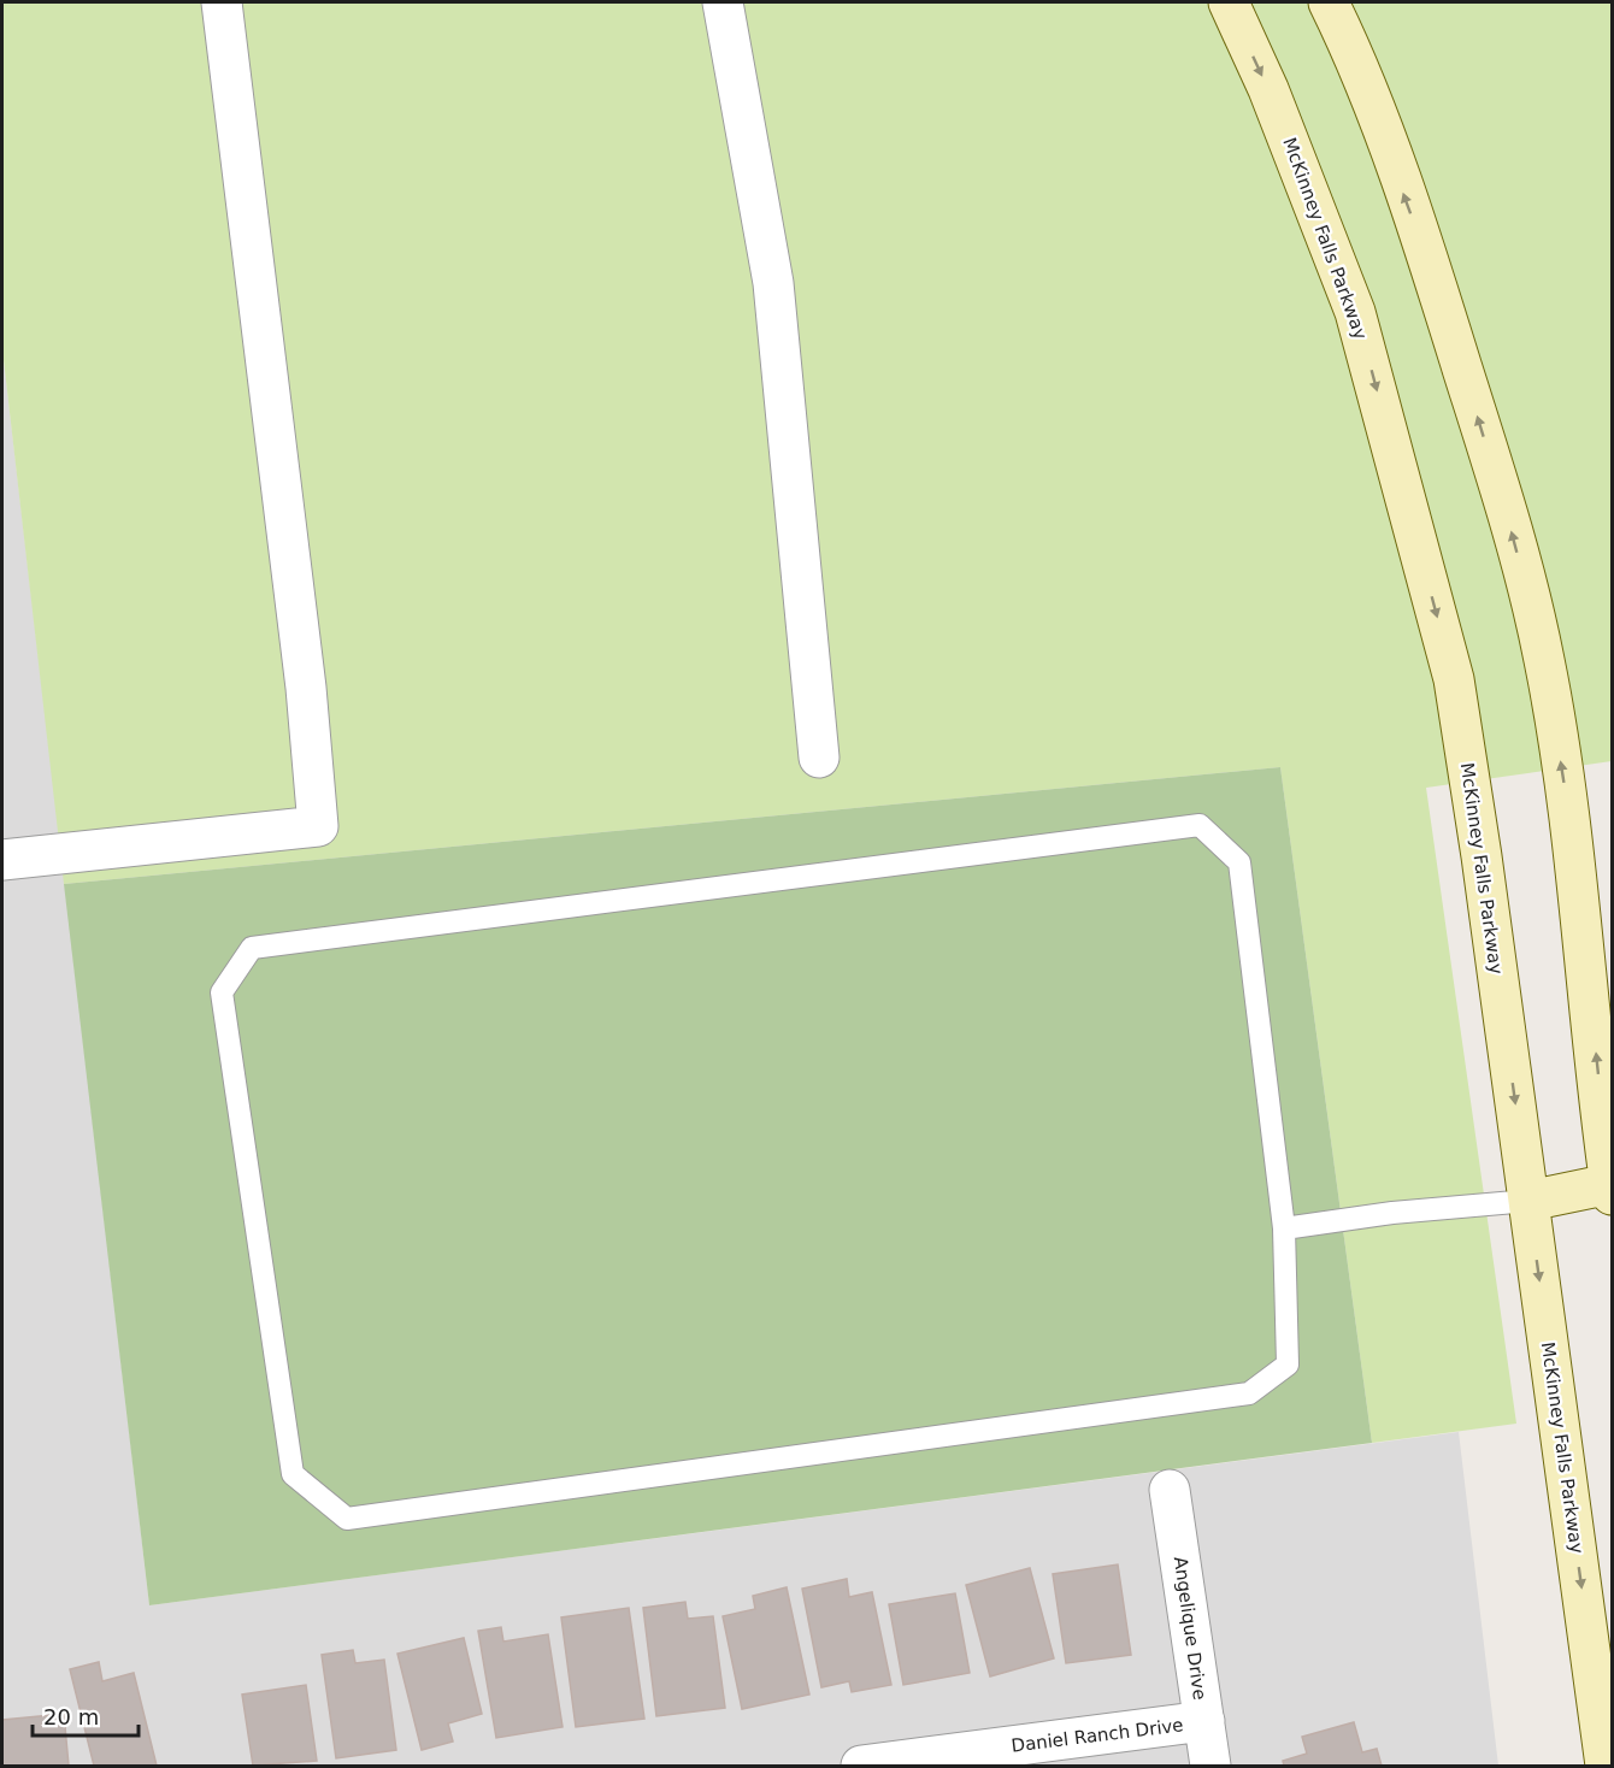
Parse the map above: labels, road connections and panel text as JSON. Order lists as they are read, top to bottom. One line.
{"streets":{"main road":["McKinney Falls Parkway"],"street":["Angelique Drive","Daniel Ranch Drive"]},"crossings":[["Angelique Drive","Daniel Ranch Drive"]],"scale_bar":"20 m"}
